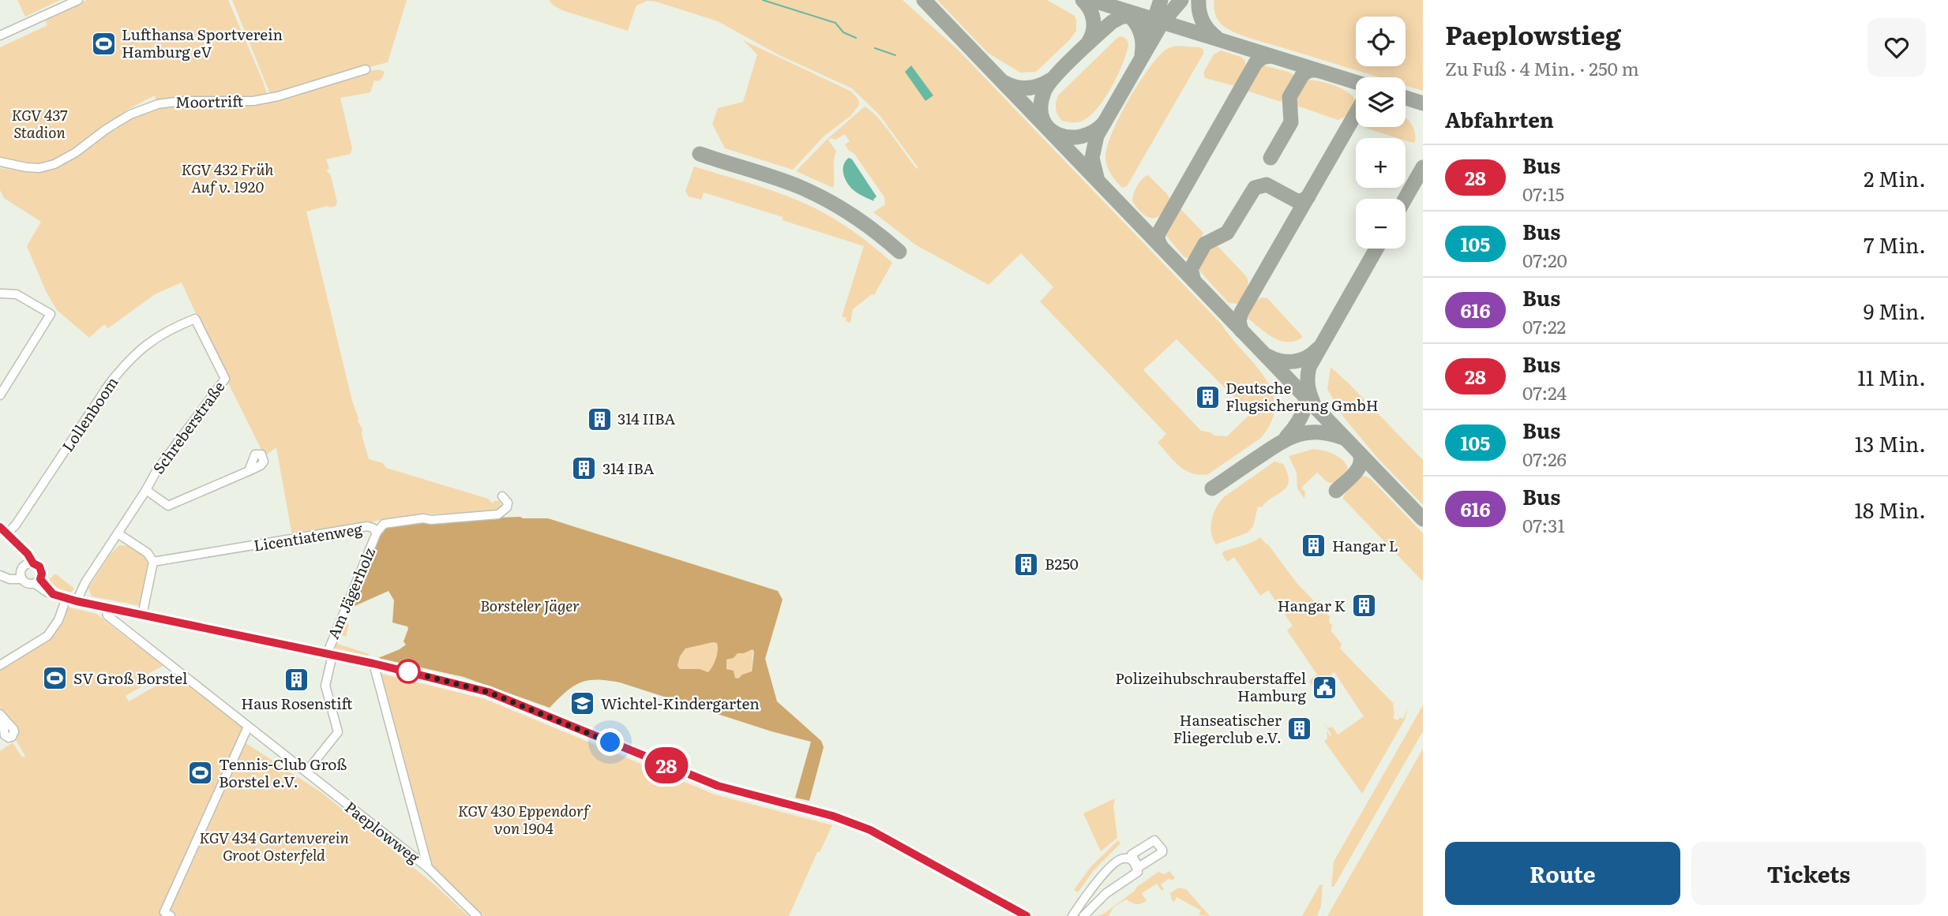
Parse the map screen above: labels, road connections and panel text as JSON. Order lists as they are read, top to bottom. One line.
{"streets":{"street":["Moortrift","Lollenboom","Schreberstraße","Licentiatenweg","Am Jägerholz","Paeplowweg"]},"crossings":[["Lollenboom","Schreberstraße"],["Licentiatenweg","Am Jägerholz"],["Am Jägerholz","Paeplowweg"]],"parks":["KGV 437 Stadion","KGV 432 Früh Auf v. 1920","Borsteler Jäger","KGV 430 Eppendorf von 1904","KGV 434 Gartenverein Groot Osterfeld"],"places":{"sports":["Lufthansa Sportverein Hamburg eV","SV Groß Borstel","Tennis-Club Groß Borstel e.V."],"building":["Deutsche Flugsicherung GmbH","314 IIBA","314 IBA","Hangar L","B250","Hangar K","Haus Rosenstift","Hanseatischer Fliegerclub e.V."],"public building":["Polizeihubschrauberstaffel Hamburg"],"school or university":["Wichtel-Kindergarten"]},"lines":["bus line 28"],"page":{"on_map":"28","heading":[["Paeplowstieg","Zu Fuß · 4 Min. · 250 m"],"Abfahrten"],"map_buttons":["+","−"],"list":[{"mark":"28","name":"Bus","note":"07:15","value":"2 Min."},{"mark":"105","name":"Bus","note":"07:20","value":"7 Min."},{"mark":"616","name":"Bus","note":"07:22","value":"9 Min."},{"mark":"28","name":"Bus","note":"07:24","value":"11 Min."},{"mark":"105","name":"Bus","note":"07:26","value":"13 Min."},{"mark":"616","name":"Bus","note":"07:31","value":"18 Min."}],"buttons":["Route","Tickets"]}}
